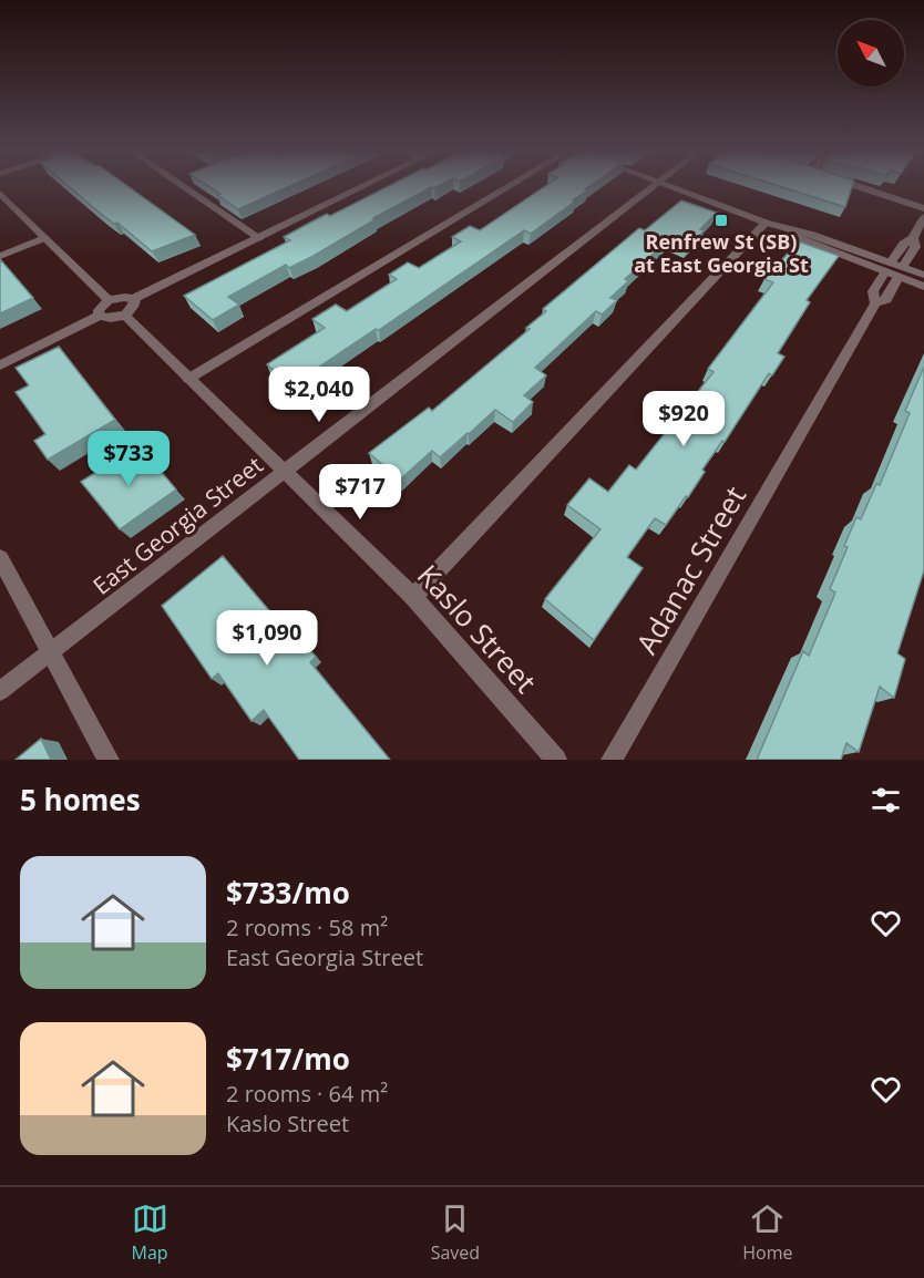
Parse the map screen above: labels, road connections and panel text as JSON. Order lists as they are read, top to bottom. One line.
{"streets":{"street":["East Georgia Street","Adanac Street","Kaslo Street"]},"crossings":[["East Georgia Street","Kaslo Street"]],"places":{"transit":["Renfrew St (SB) at East Georgia St"]},"north":"top left","page":{"price":["$2,040","$920","$733","$717","$1,090"],"heading":"5 homes","list":[{"name":"$733/mo","note":"2 rooms · 58 m² · East Georgia Street"},{"name":"$717/mo","note":"2 rooms · 64 m² · Kaslo Street"}],"tabs":["Map","Saved","Home"]}}
